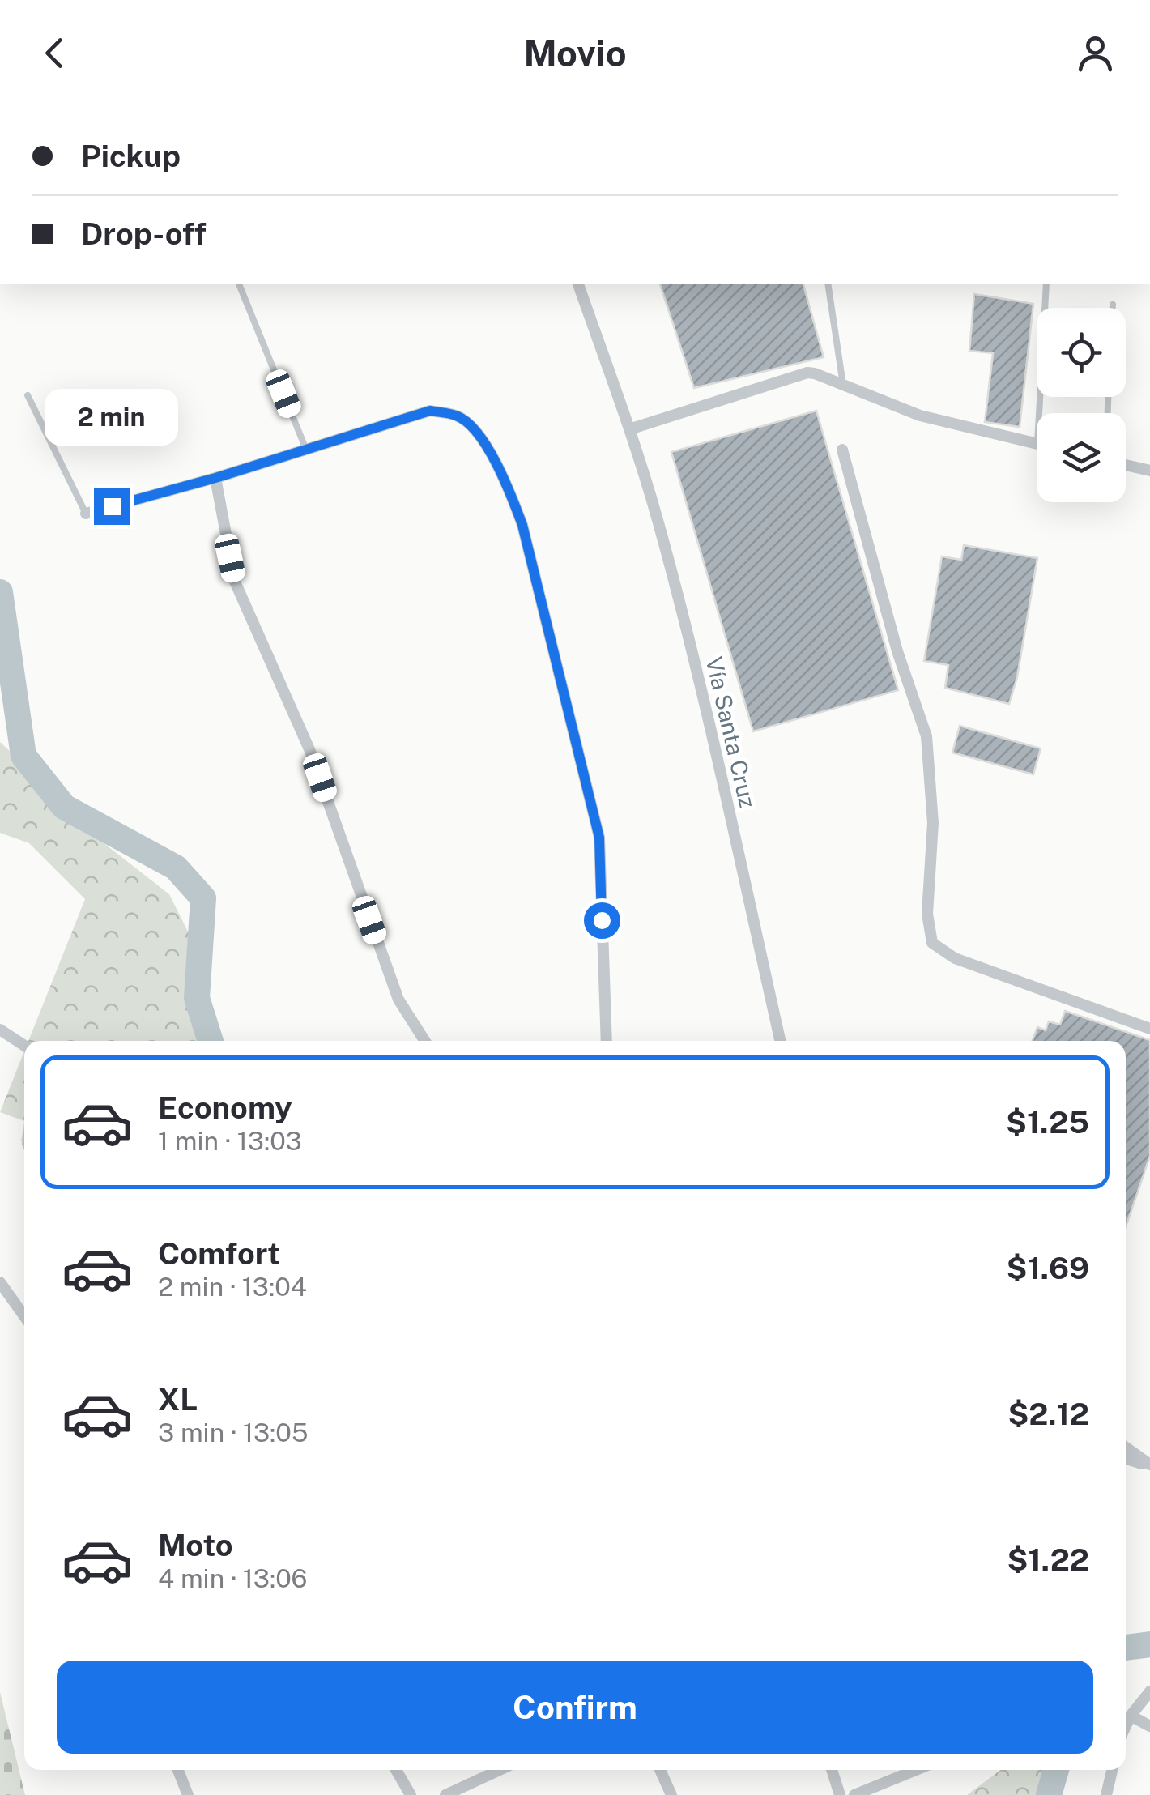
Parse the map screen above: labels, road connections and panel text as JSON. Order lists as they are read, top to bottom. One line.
{"streets":{"street":["Vía Santa Cruz"]},"page":{"header":"Movio","banner":["Pickup","Drop-off"],"bubble":"2 min","list":[{"name":"Economy","note":"1 min · 13:03","value":"$1.25"},{"name":"Comfort","note":"2 min · 13:04","value":"$1.69"},{"name":"XL","note":"3 min · 13:05","value":"$2.12"},{"name":"Moto","note":"4 min · 13:06","value":"$1.22"}],"buttons":"Confirm"}}
